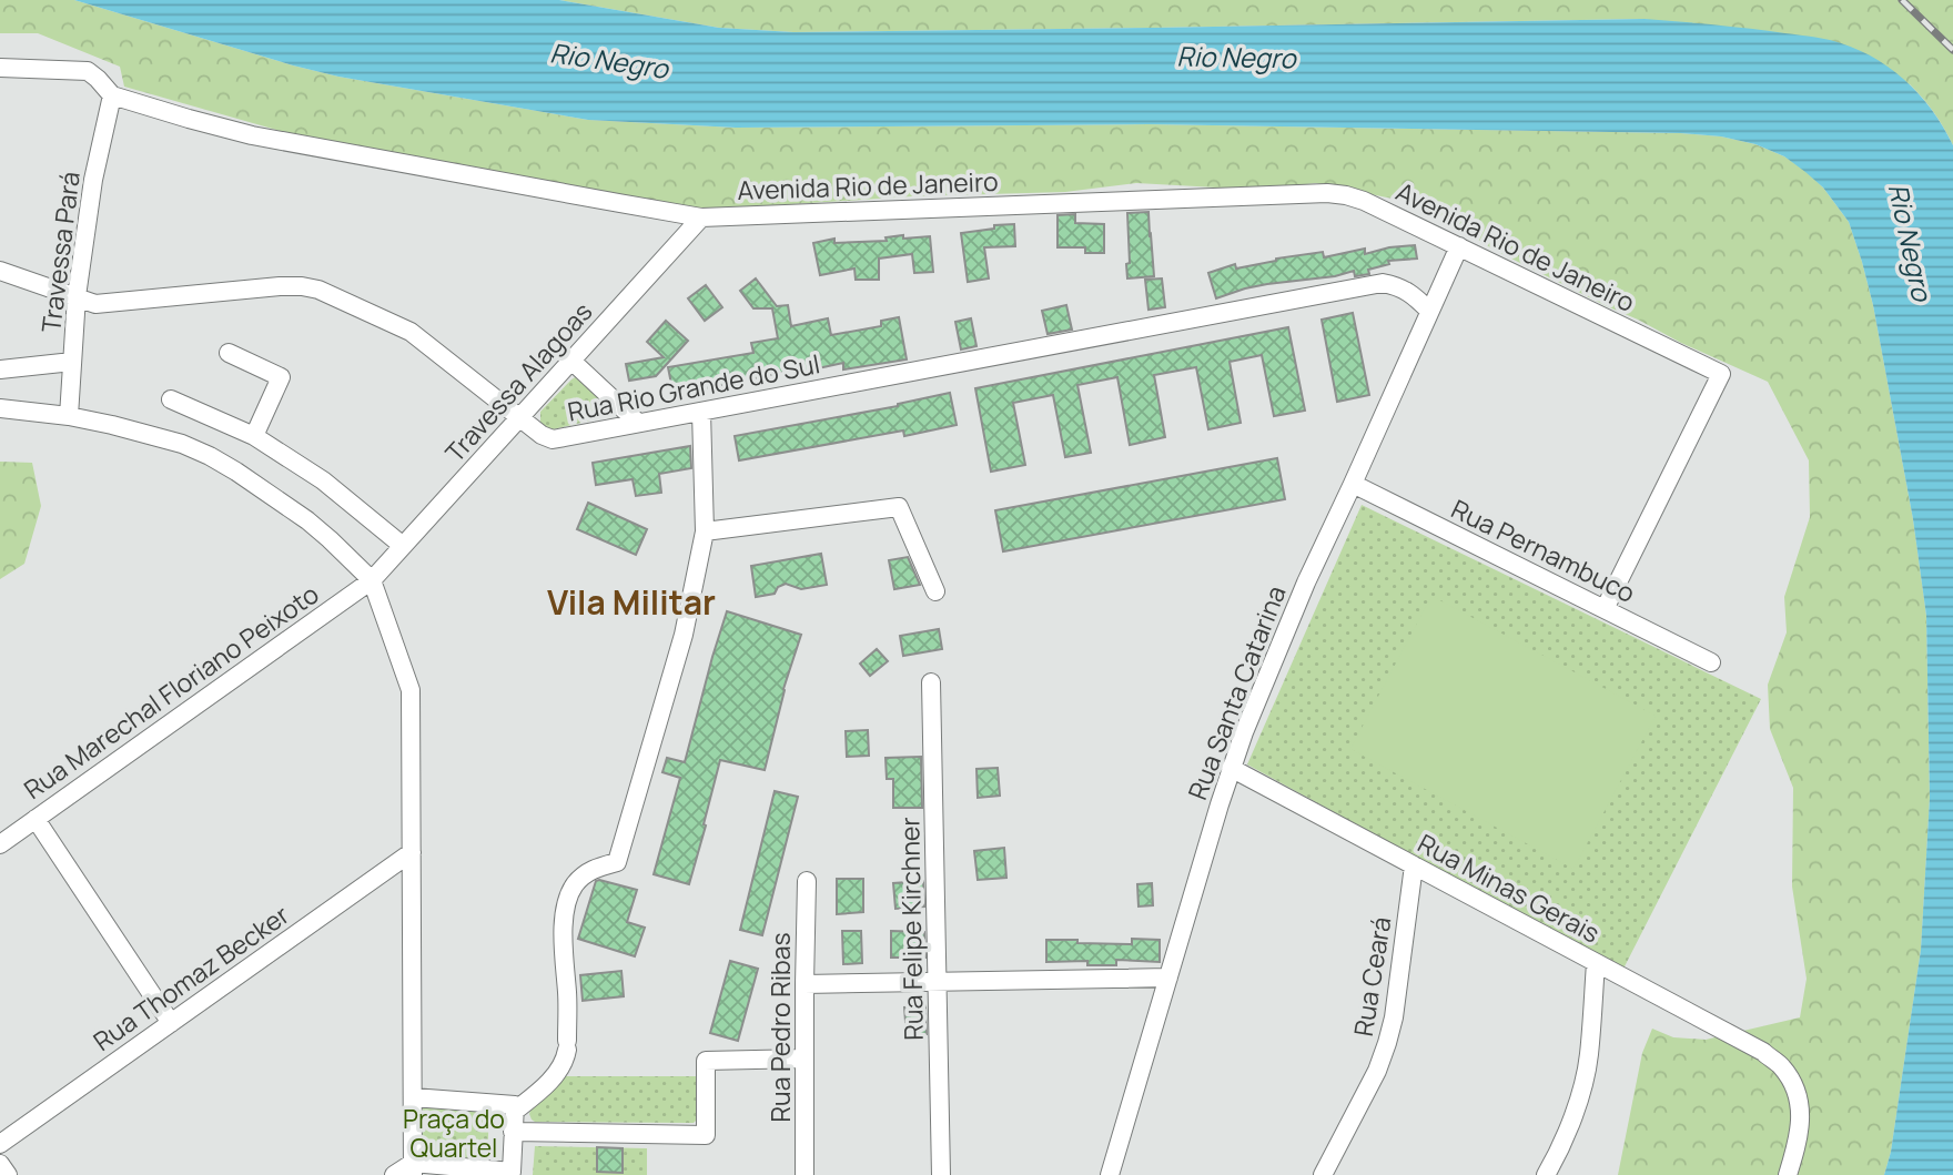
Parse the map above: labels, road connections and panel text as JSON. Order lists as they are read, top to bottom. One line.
{"streets":{"street":["Avenida Rio de Janeiro","Travessa Pará","Travessa Alagoas","Rua Rio Grande do Sul","Rua Pernambuco","Rua Marechal Floriano Peixoto","Rua Santa Catarina","Rua Minas Gerais","Rua Felipe Kirchner","Rua Ceará","Rua Thomaz Becker","Rua Pedro Ribas"]},"crossings":[["Avenida Rio de Janeiro","Travessa Pará"],["Avenida Rio de Janeiro","Travessa Alagoas"],["Avenida Rio de Janeiro","Rua Pernambuco"],["Avenida Rio de Janeiro","Rua Santa Catarina"],["Travessa Pará","Rua Rio Grande do Sul"],["Travessa Alagoas","Rua Rio Grande do Sul"],["Travessa Alagoas","Rua Marechal Floriano Peixoto"],["Rua Rio Grande do Sul","Rua Santa Catarina"],["Rua Pernambuco","Rua Santa Catarina"],["Rua Santa Catarina","Rua Minas Gerais"],["Rua Minas Gerais","Rua Ceará"]],"districts":["Vila Militar"],"water":["Rio Negro"],"parks":["Praça do Quartel"]}
